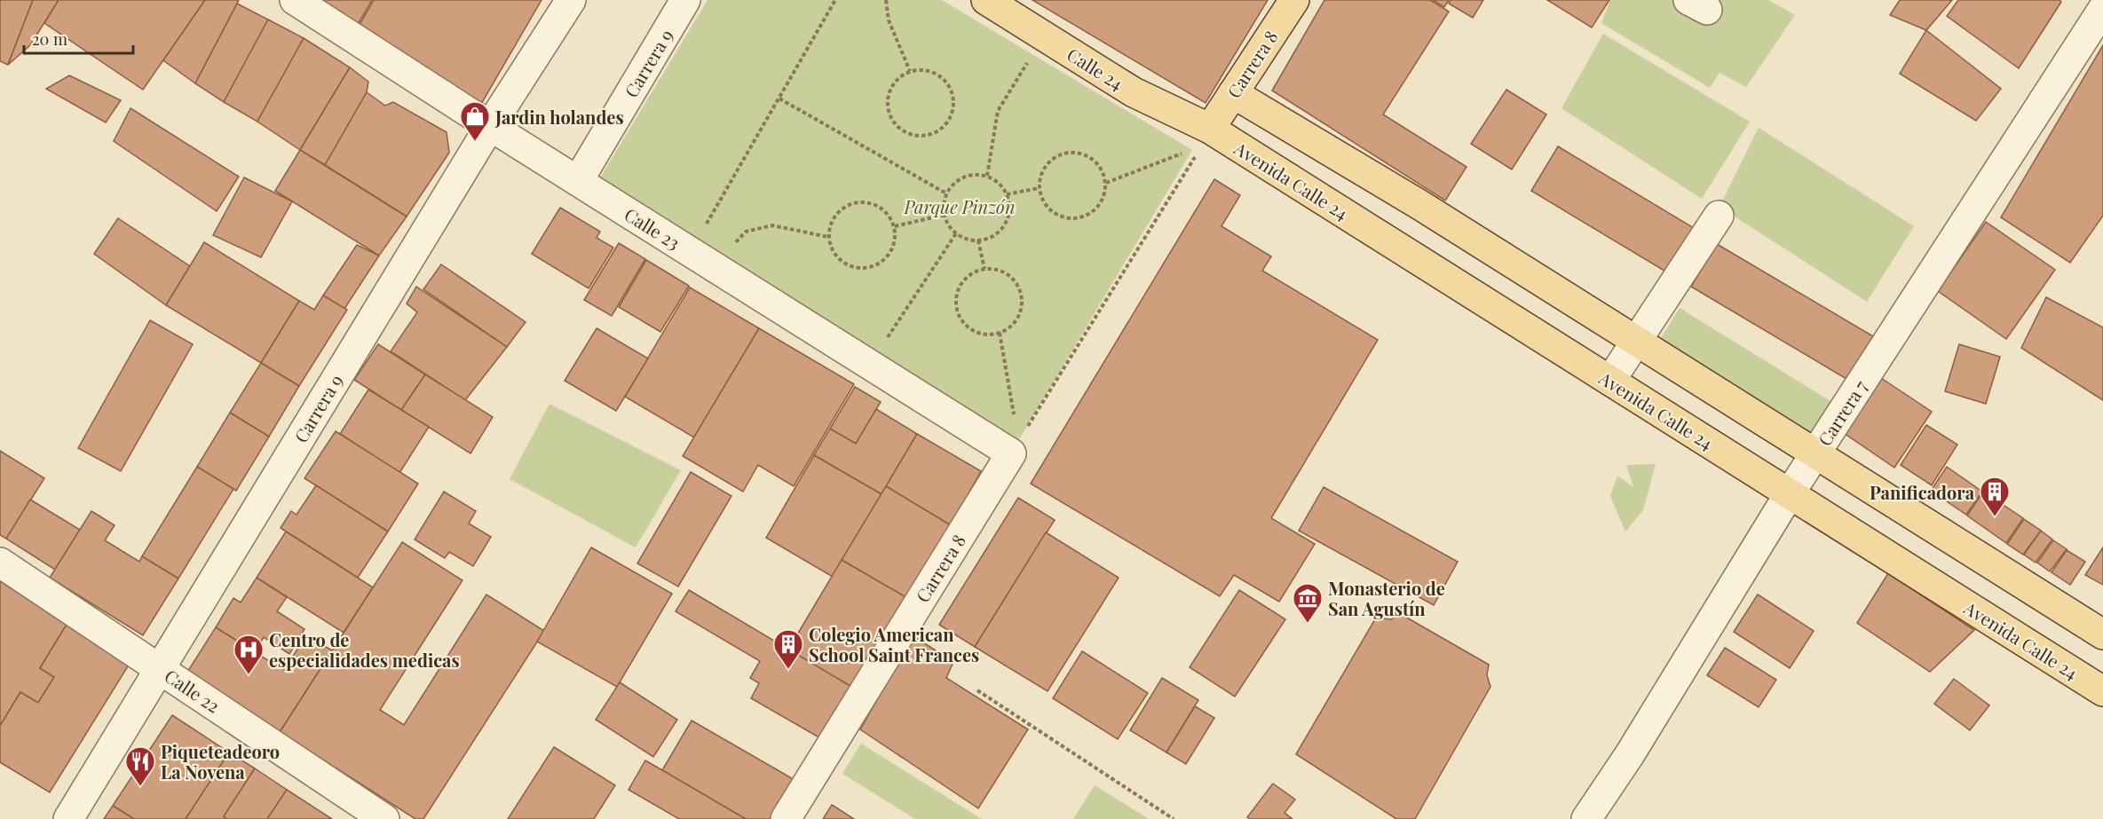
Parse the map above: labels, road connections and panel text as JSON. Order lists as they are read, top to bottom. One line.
{"streets":{"main road":["Carrera 8","Calle 24","Avenida Calle 24"],"street":["Carrera 9","Calle 23","Carrera 7","Calle 22"]},"crossings":[["Carrera 9","Calle 23"],["Carrera 9","Calle 22"],["Carrera 8","Calle 24"],["Carrera 8","Avenida Calle 24"],["Carrera 8","Calle 23"],["Calle 24","Avenida Calle 24"],["Avenida Calle 24","Carrera 7"]],"parks":["Parque Pinzón"],"places":{"shop":["Jardin holandes"],"building":["Panificadora","Colegio American School Saint Frances"],"museum":["Monasterio de San Agustín"],"hospital":["Centro de especialidades medicas"],"restaurant":["Piqueteadeoro La Novena"]},"scale_bar":"20 m"}
